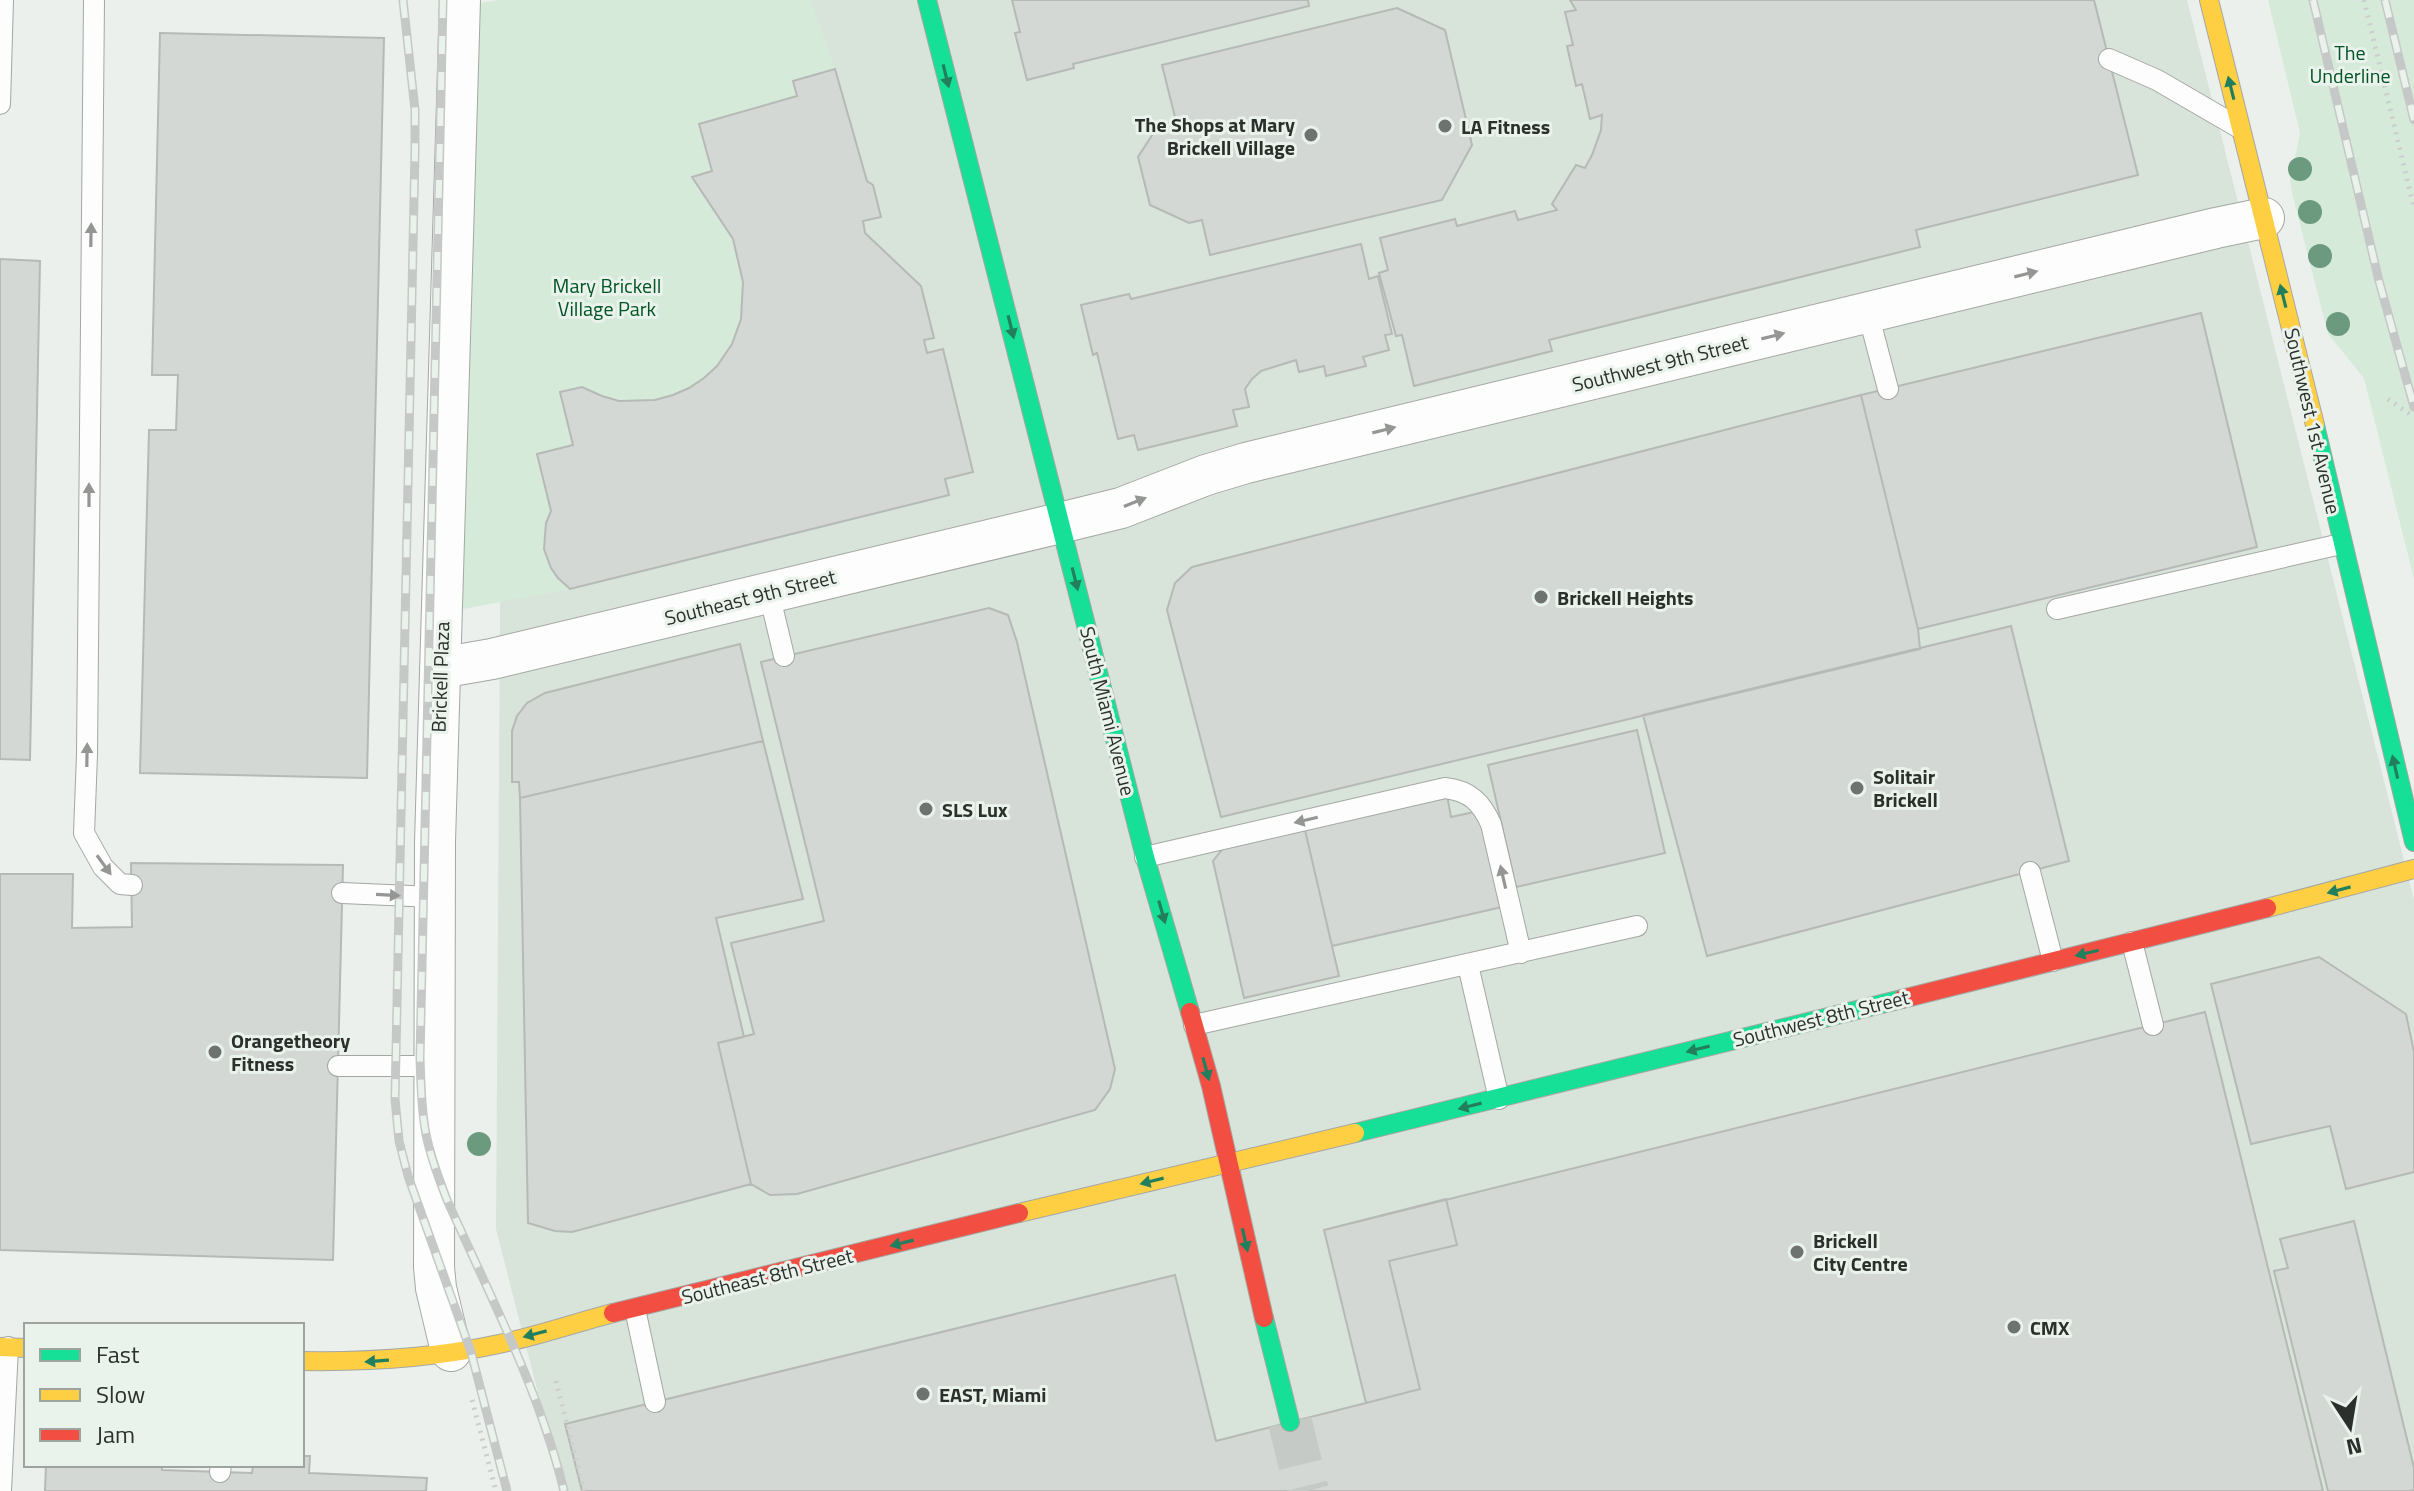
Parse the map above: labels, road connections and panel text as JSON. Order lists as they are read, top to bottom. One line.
{"streets":{"main road":["Southwest 1st Avenue","South Miami Avenue","Southwest 8th Street","Southeast 8th Street"],"street":["Southwest 9th Street","Southeast 9th Street","Brickell Plaza"]},"crossings":[["Southwest 9th Street","Southwest 1st Avenue"],["Southwest 9th Street","Southeast 9th Street"],["Southwest 9th Street","South Miami Avenue"],["Southeast 9th Street","Brickell Plaza"],["Southeast 9th Street","South Miami Avenue"],["Brickell Plaza","Southeast 8th Street"],["South Miami Avenue","Southwest 8th Street"],["South Miami Avenue","Southeast 8th Street"],["Southwest 8th Street","Southeast 8th Street"]],"one_way":["Southwest 9th Street","Southwest 1st Avenue","South Miami Avenue","Southwest 8th Street","Southeast 8th Street"],"parks":["The Underline","Mary Brickell Village Park"],"places":["LA Fitness","The Shops at Mary Brickell Village","Brickell Heights","Solitair Brickell","SLS Lux","Orangetheory Fitness","Brickell City Centre","CMX","EAST, Miami"],"legend":["Fast","Slow","Jam"],"north":"bottom"}
